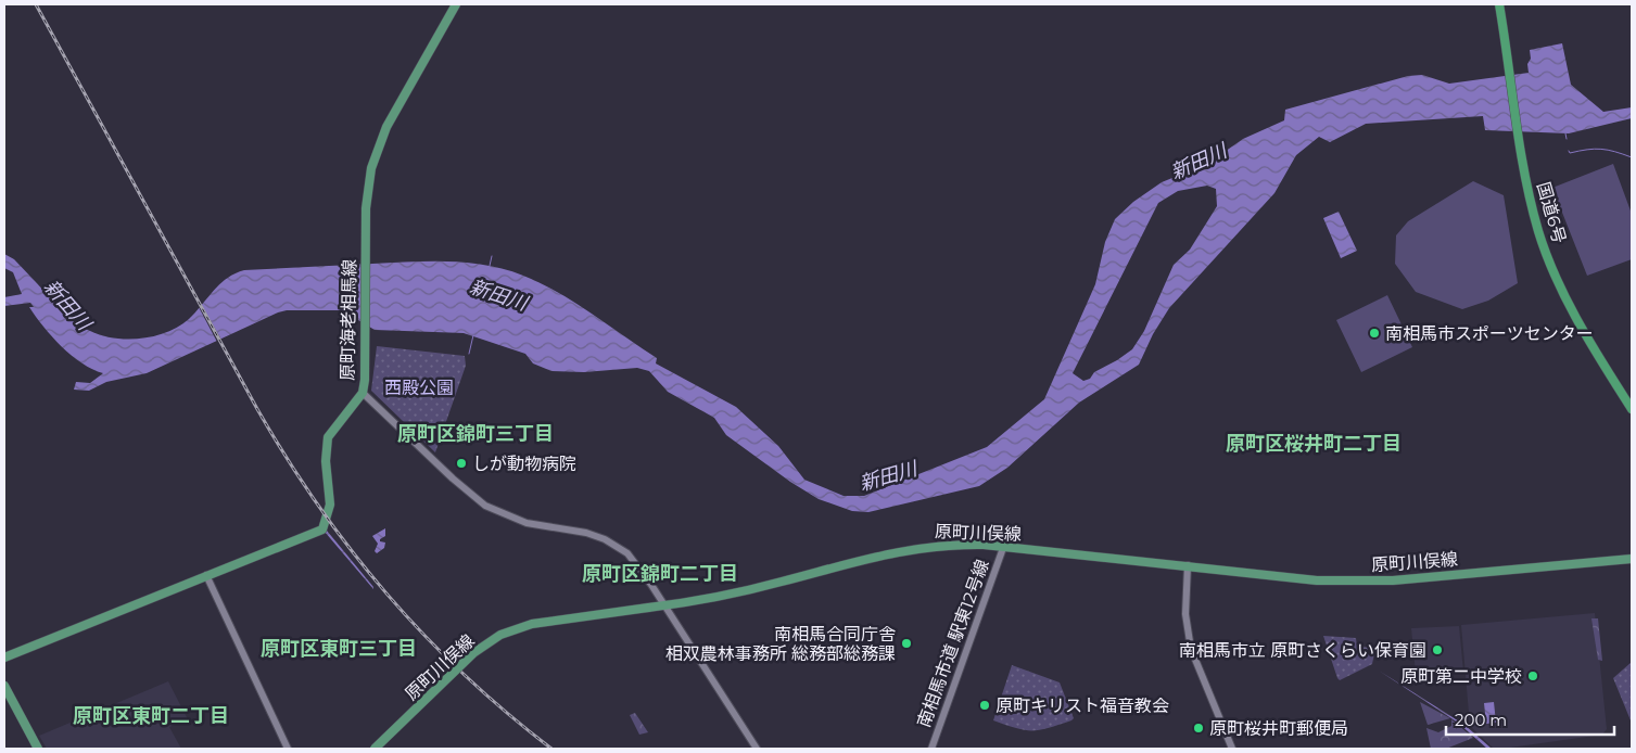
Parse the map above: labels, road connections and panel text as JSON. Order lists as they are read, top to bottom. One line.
{"streets":{"highway":["国道6号"],"main road":["原町海老相馬線","原町川俣線"],"street":["南相馬市道 駅東12号線"]},"crossings":[["原町川俣線","南相馬市道 駅東12号線"]],"districts":["原町区錦町三丁目","原町区桜井町二丁目","原町区錦町二丁目","原町区東町三丁目","原町区東町二丁目"],"water":["新田川"],"parks":["西殿公園"],"places":["南相馬市スポーツセンター","しが動物病院","南相馬合同庁舎 相双農林事務所 総務部総務課","南相馬市立 原町さくらい保育園","原町第二中学校","原町キリスト福音教会","原町桜井町郵便局"],"scale_bar":"200 m"}
